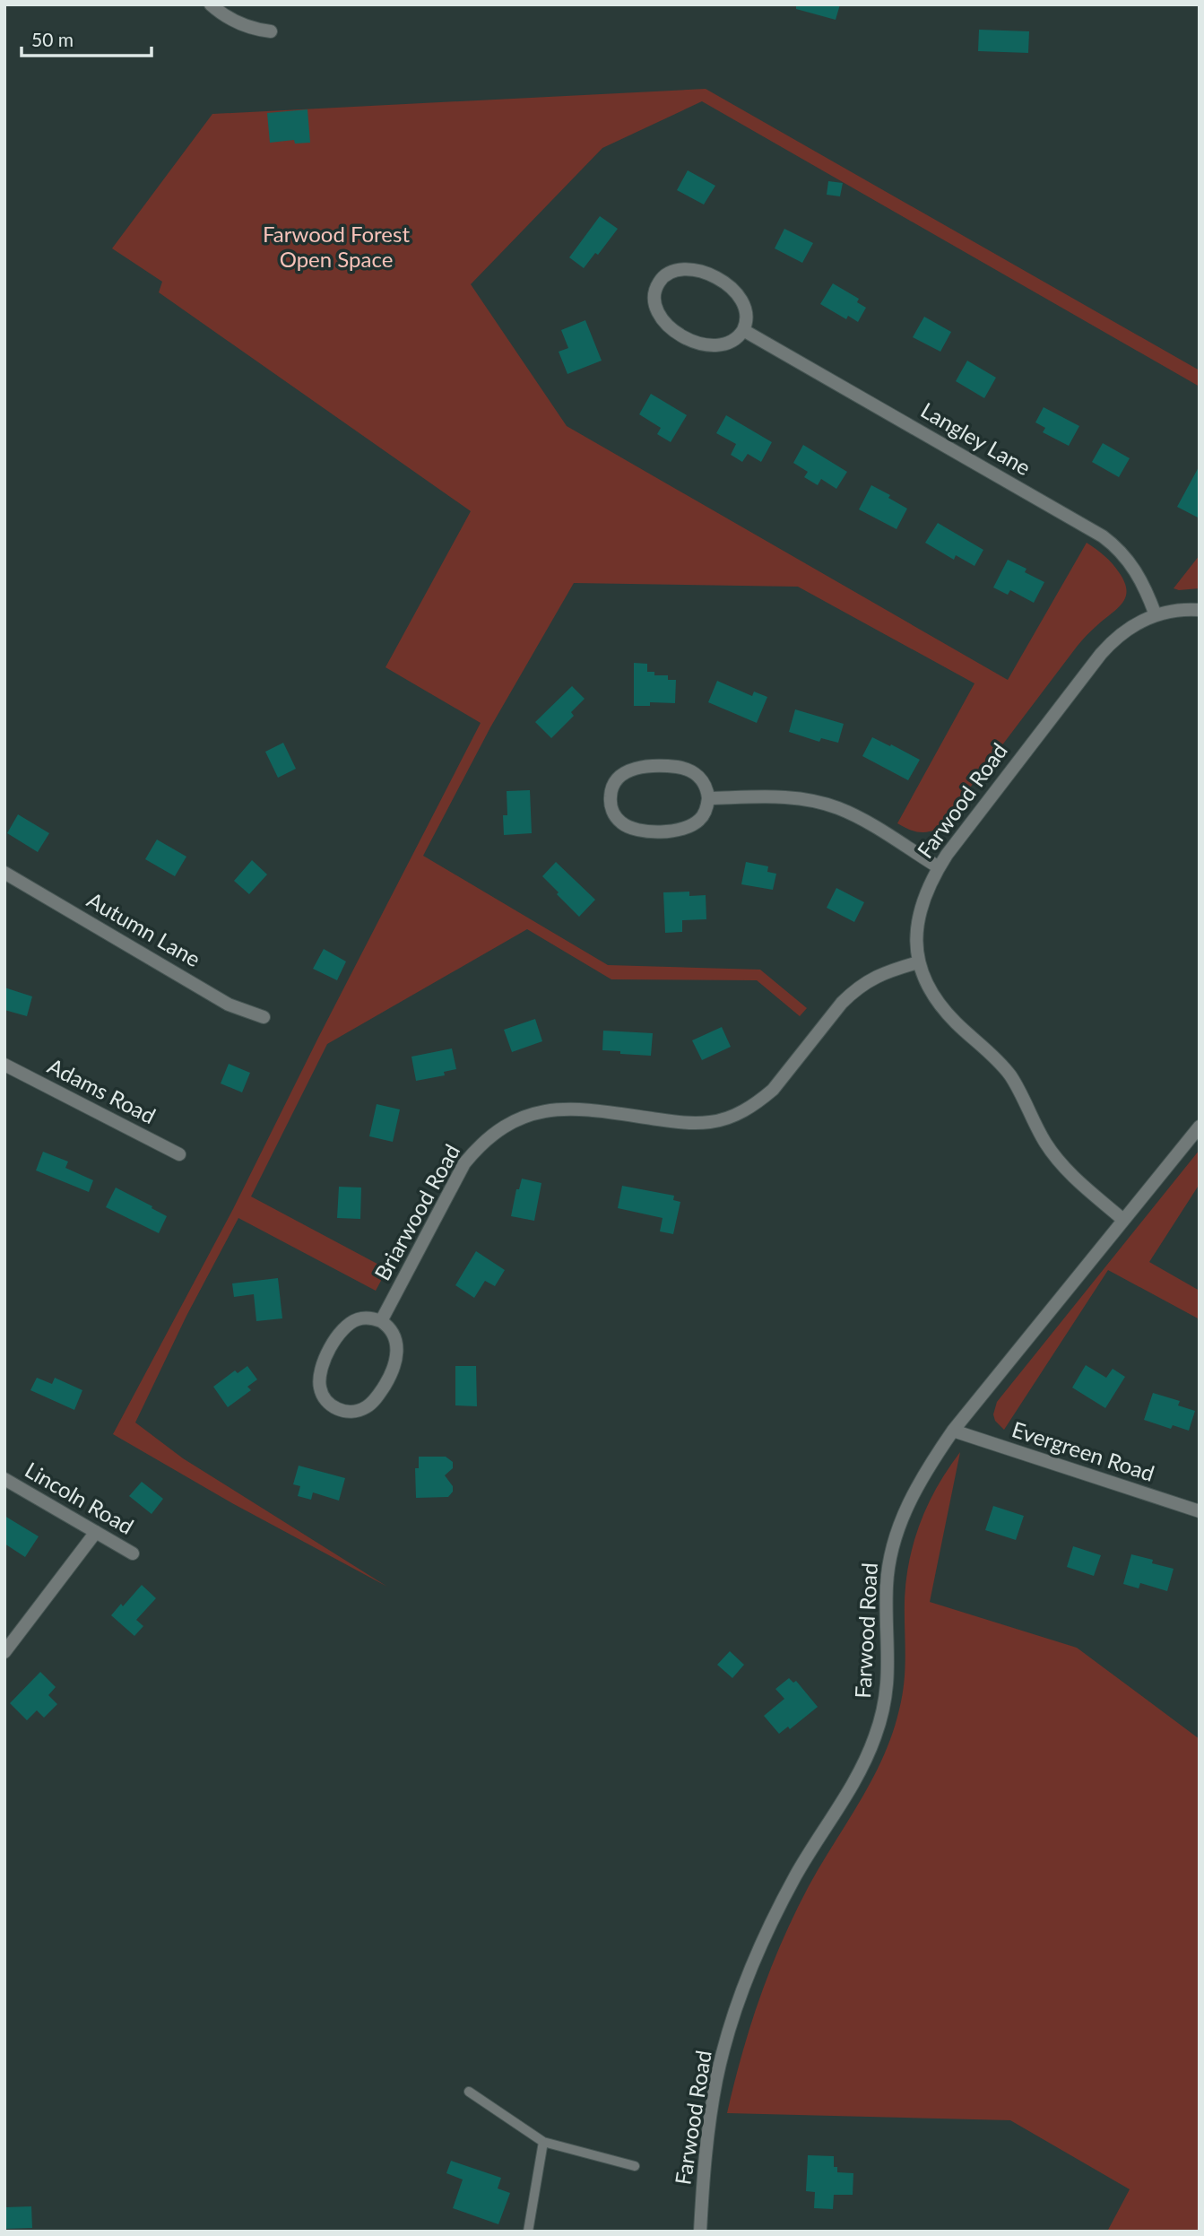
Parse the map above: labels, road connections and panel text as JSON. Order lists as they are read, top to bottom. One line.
{"streets":{"street":["Langley Lane","Farwood Road","Autumn Lane","Adams Road","Briarwood Road","Evergreen Road","Lincoln Road"]},"crossings":[["Langley Lane","Farwood Road"],["Farwood Road","Briarwood Road"],["Farwood Road","Evergreen Road"]],"parks":["Farwood Forest Open Space"],"scale_bar":"50 m"}
